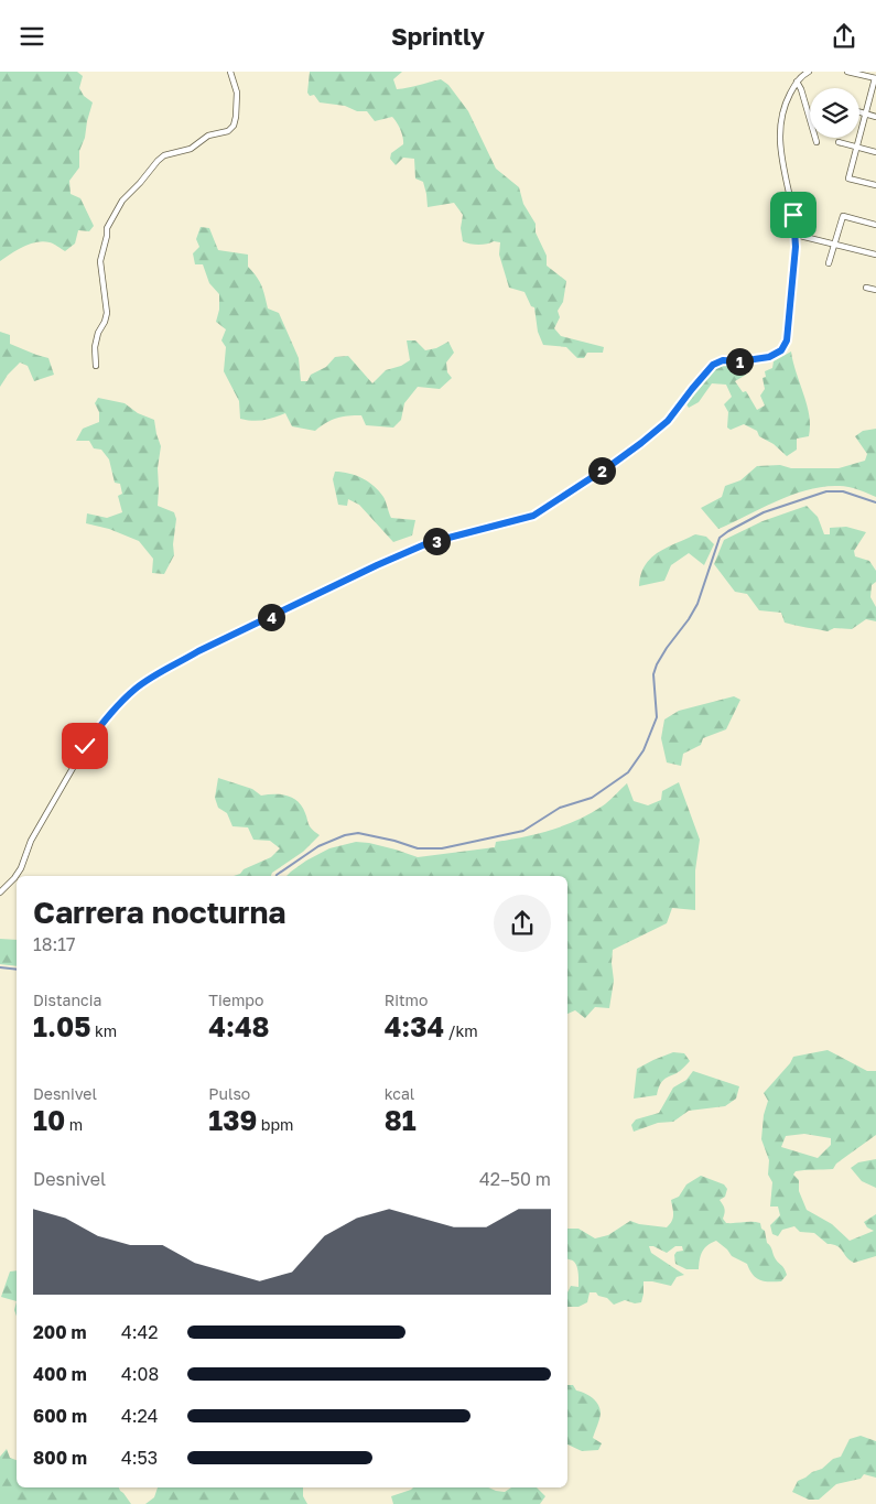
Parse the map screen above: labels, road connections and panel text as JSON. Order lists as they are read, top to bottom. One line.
{"page":{"header":"Sprintly","pins":["1","2","3","4"],"heading":["Carrera nocturna","18:17"],"stats":[["Distancia","1.05 km"],["Tiempo","4:48"],["Ritmo","4:34 /km"],["Desnivel","10 m"],["Pulso","139 bpm"],["kcal","81"]],"chart":["Desnivel","42–50 m"],"list":[{"name":"200 m","note":"4:42"},{"name":"400 m","note":"4:08"},{"name":"600 m","note":"4:24"},{"name":"800 m","note":"4:53"}]}}
